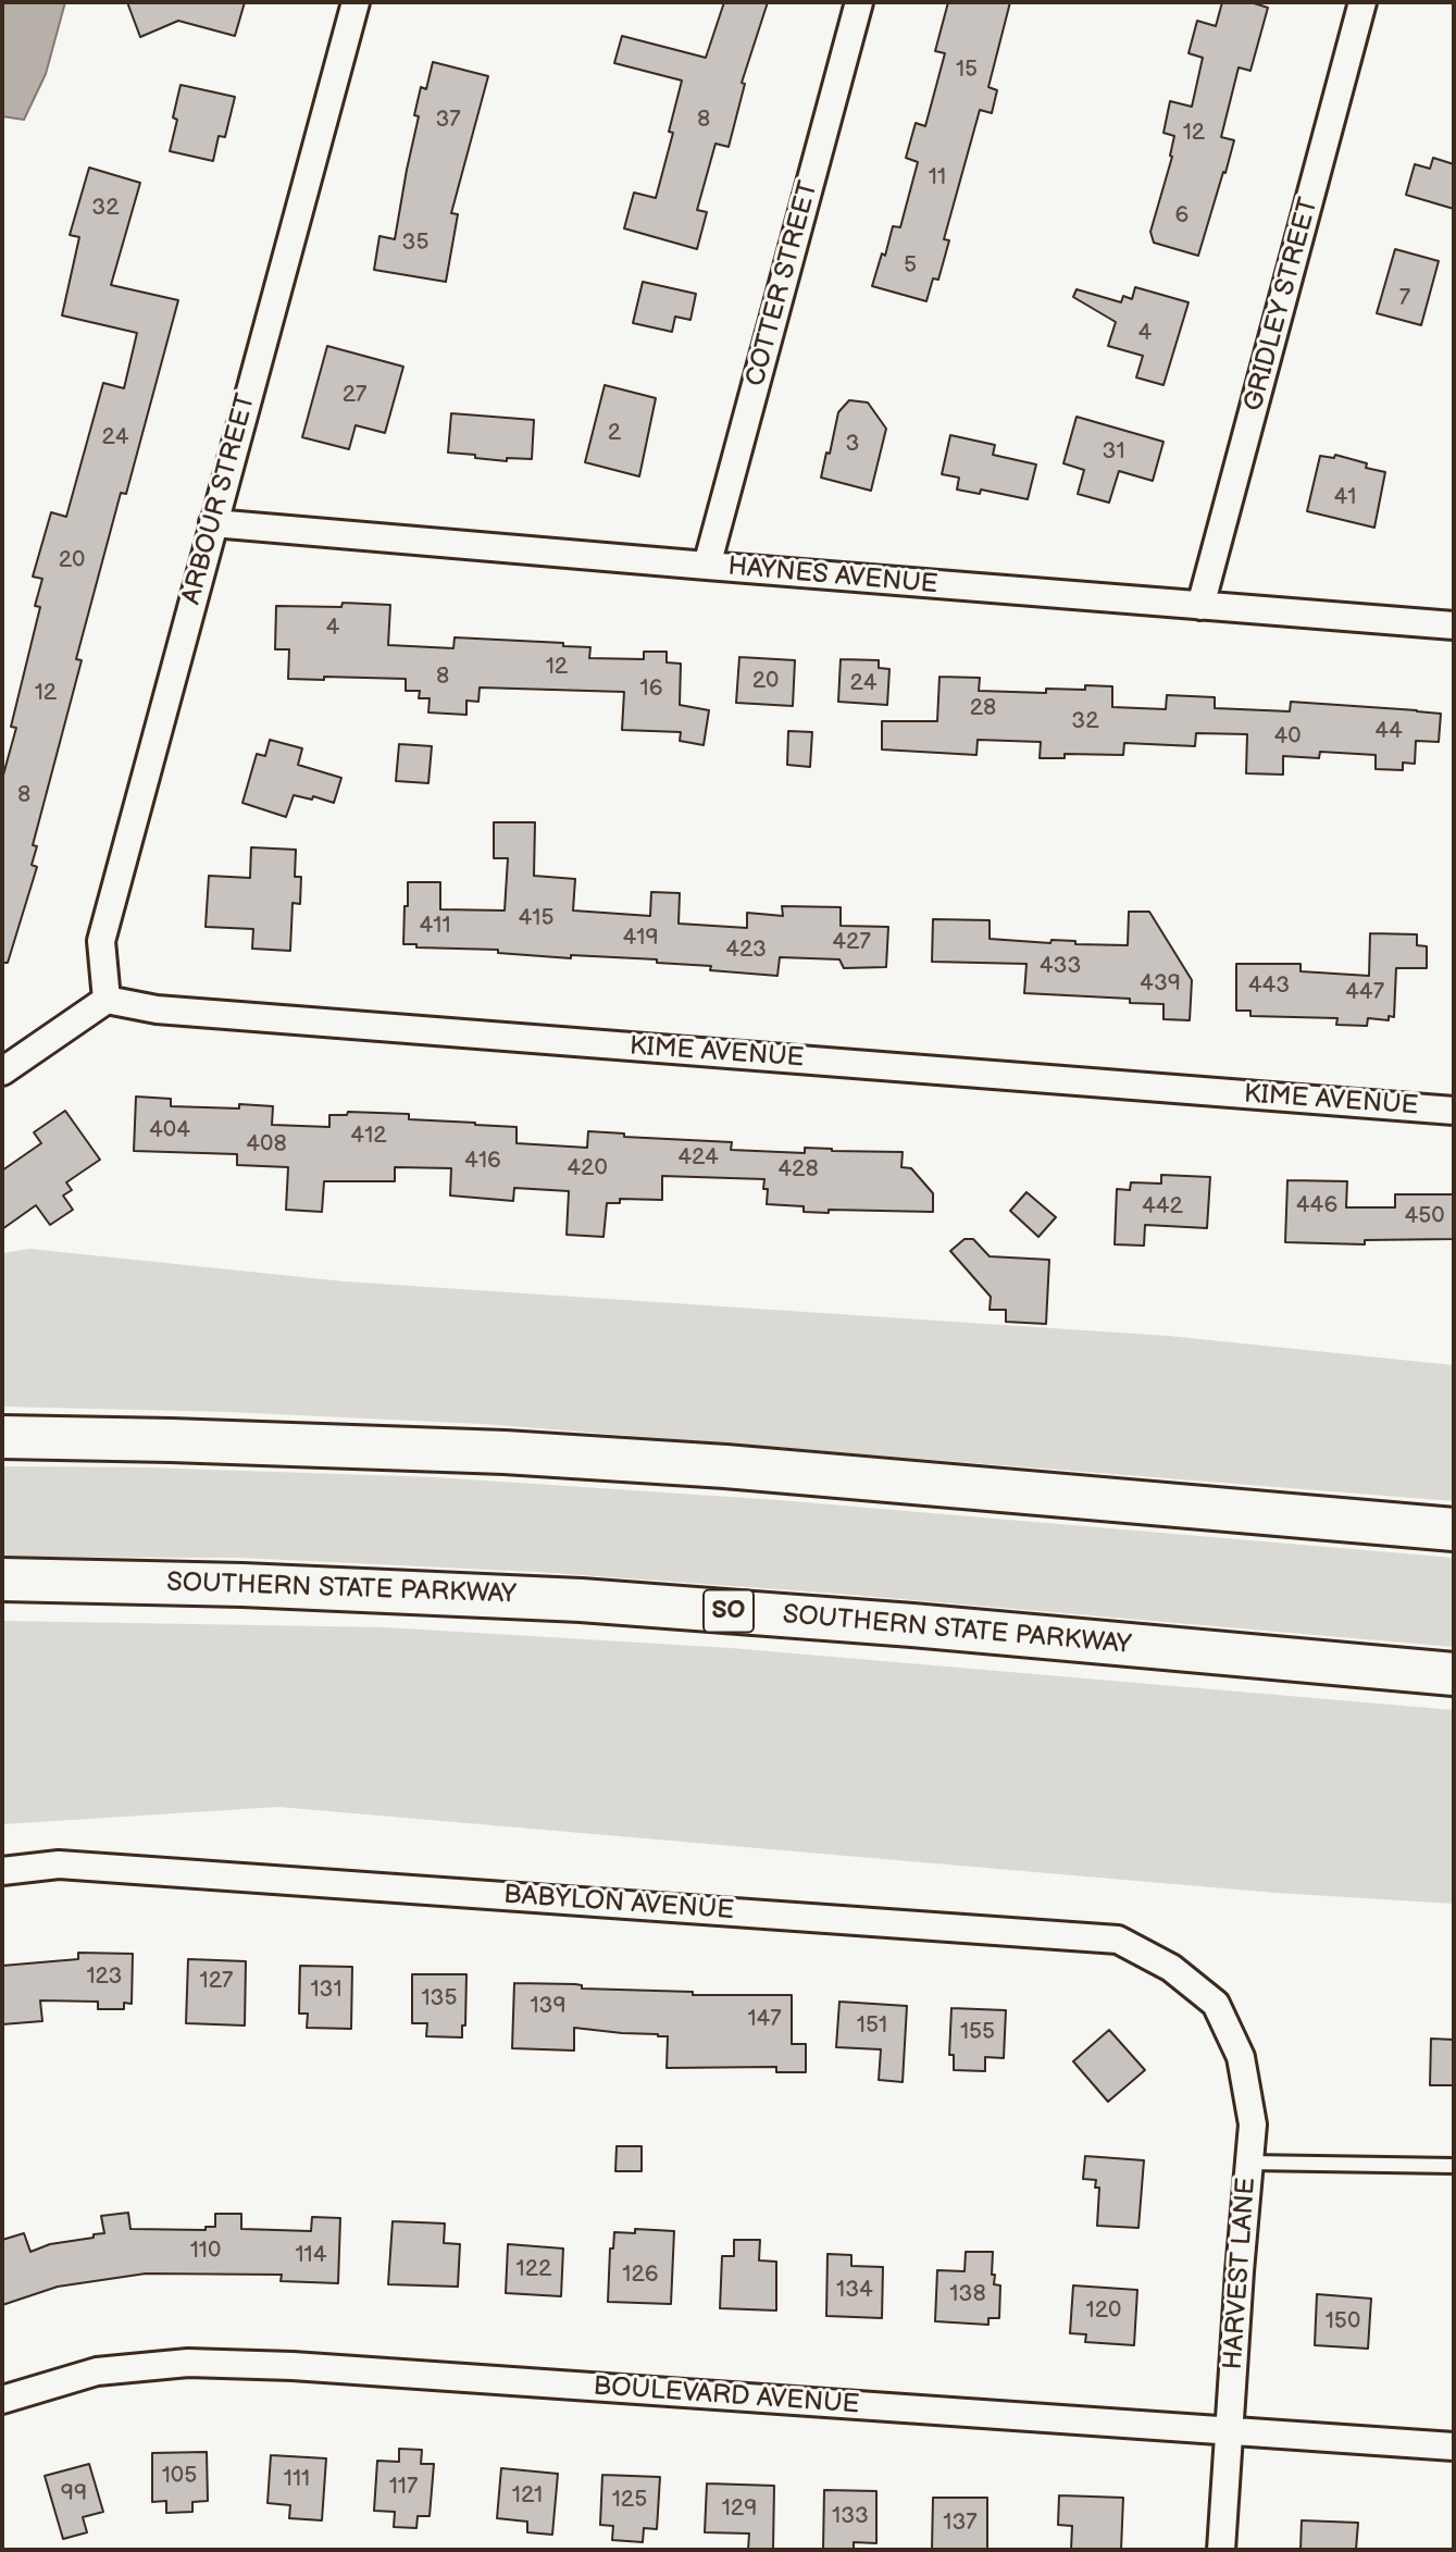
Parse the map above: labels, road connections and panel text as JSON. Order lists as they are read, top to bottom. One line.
{"streets":{"highway":["SOUTHERN STATE PARKWAY","SO"],"street":["COTTER STREET","GRIDLEY STREET","ARBOUR STREET","HAYNES AVENUE","KIME AVENUE","BABYLON AVENUE","HARVEST LANE","BOULEVARD AVENUE"]},"crossings":[["COTTER STREET","HAYNES AVENUE"],["GRIDLEY STREET","HAYNES AVENUE"],["ARBOUR STREET","HAYNES AVENUE"],["ARBOUR STREET","KIME AVENUE"],["BABYLON AVENUE","HARVEST LANE"],["HARVEST LANE","BOULEVARD AVENUE"]],"house_numbers":["15","37","8","12","11","32","6","35","5","7","4","27","2","24","3","31","41","20","4","12","8","20","24","16","12","28","32","44","40","8","415","411","419","427","423","433","439","443","447","404","412","408","424","416","420","428","446","442","450","123","127","131","135","139","147","151","155","110","114","122","126","134","138","120","150","105","111","117","99","121","125","129","133","137"]}
